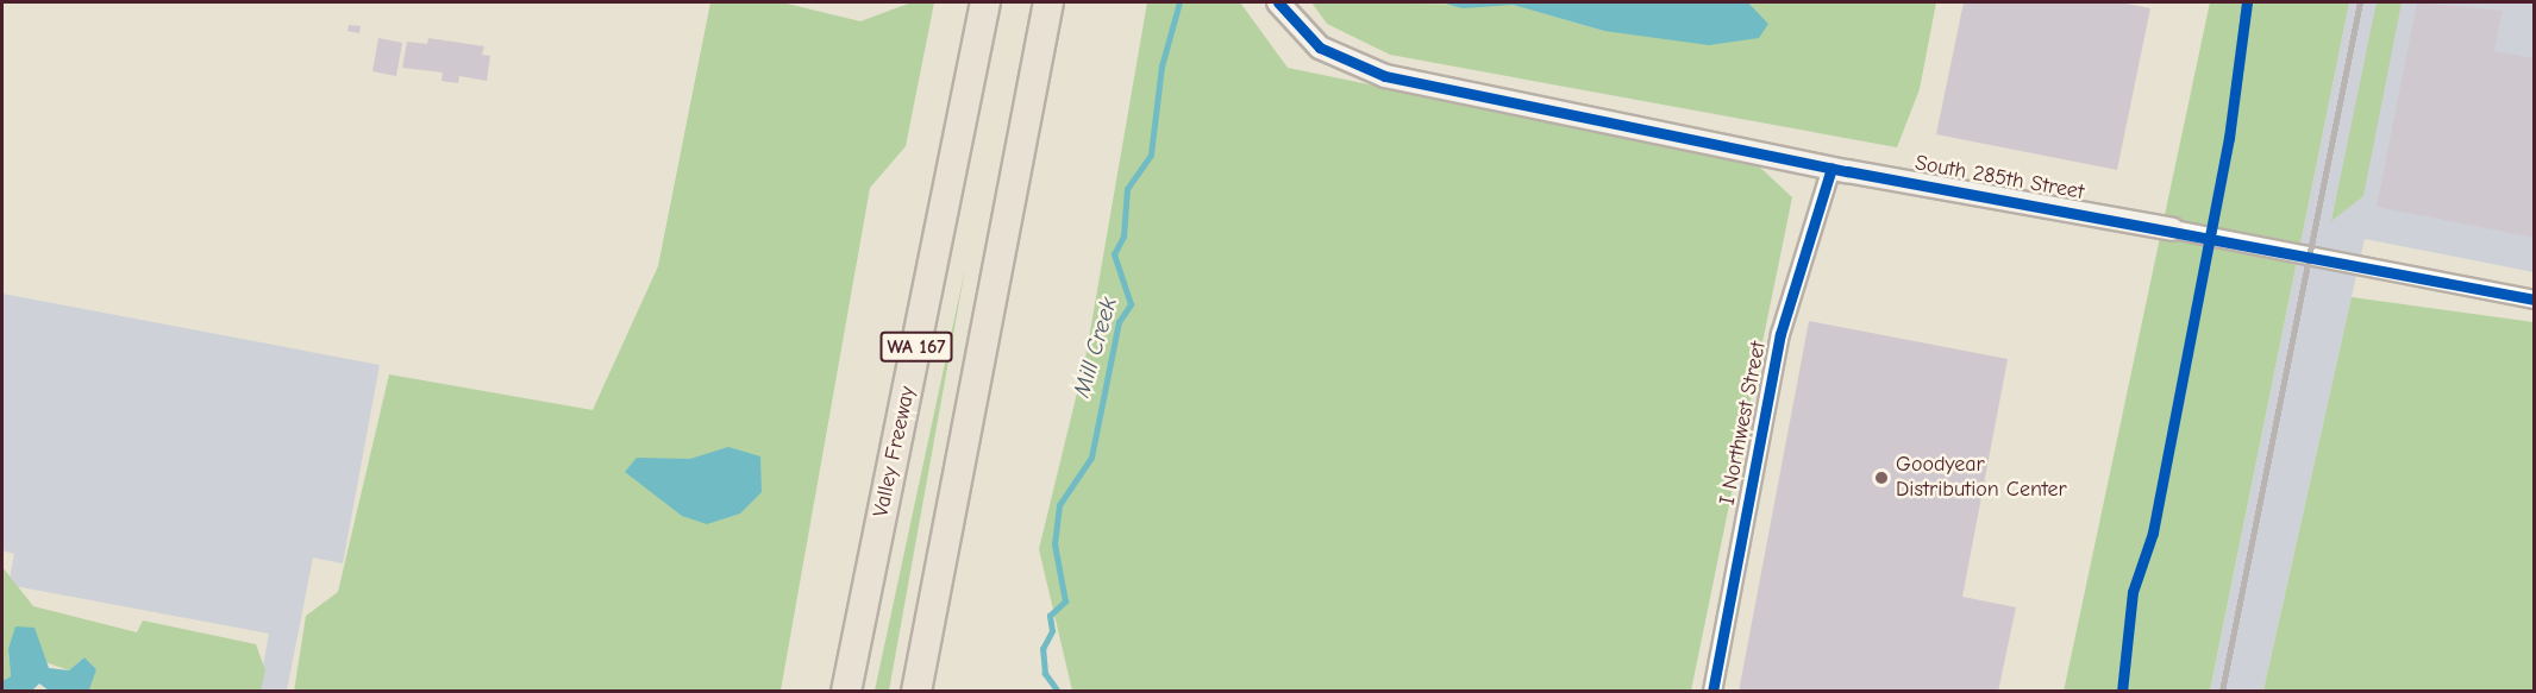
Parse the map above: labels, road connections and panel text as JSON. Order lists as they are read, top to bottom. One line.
{"streets":{"highway":["WA 167","Valley Freeway"],"street":["South 285th Street","I Northwest Street"]},"crossings":[["South 285th Street","I Northwest Street"]],"water":["Mill Creek"],"places":["Goodyear Distribution Center"]}
